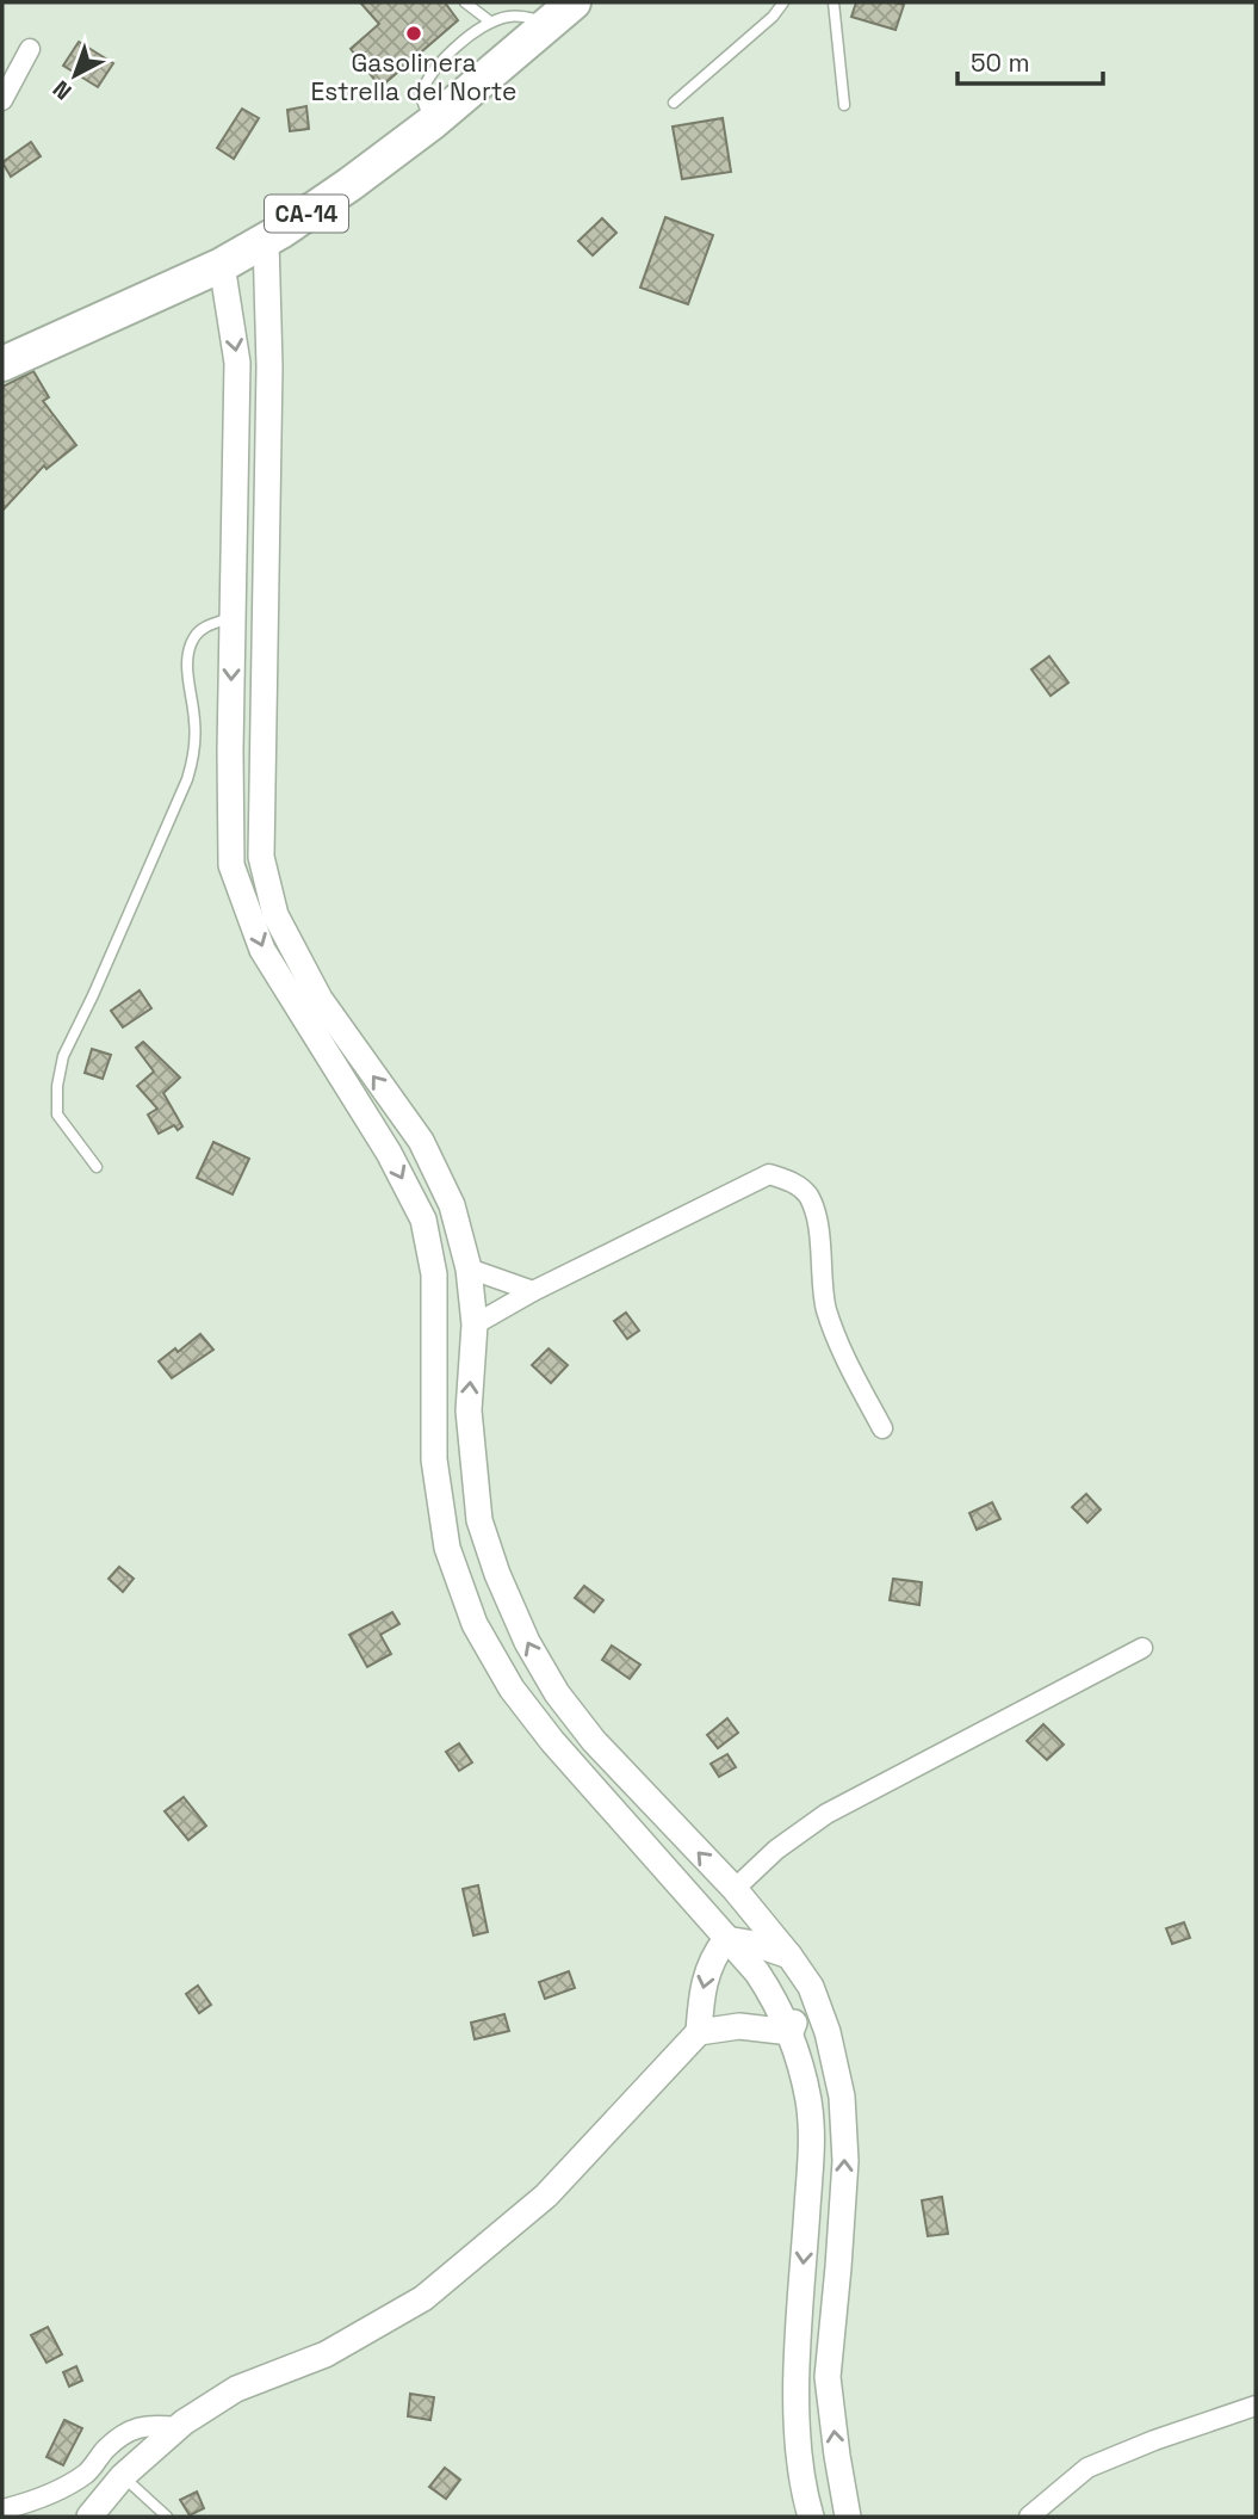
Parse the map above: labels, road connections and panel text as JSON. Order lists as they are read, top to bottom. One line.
{"streets":{"highway":["CA-14"]},"places":["Gasolinera Estrella del Norte"],"scale_bar":"50 m","north":"bottom left"}
